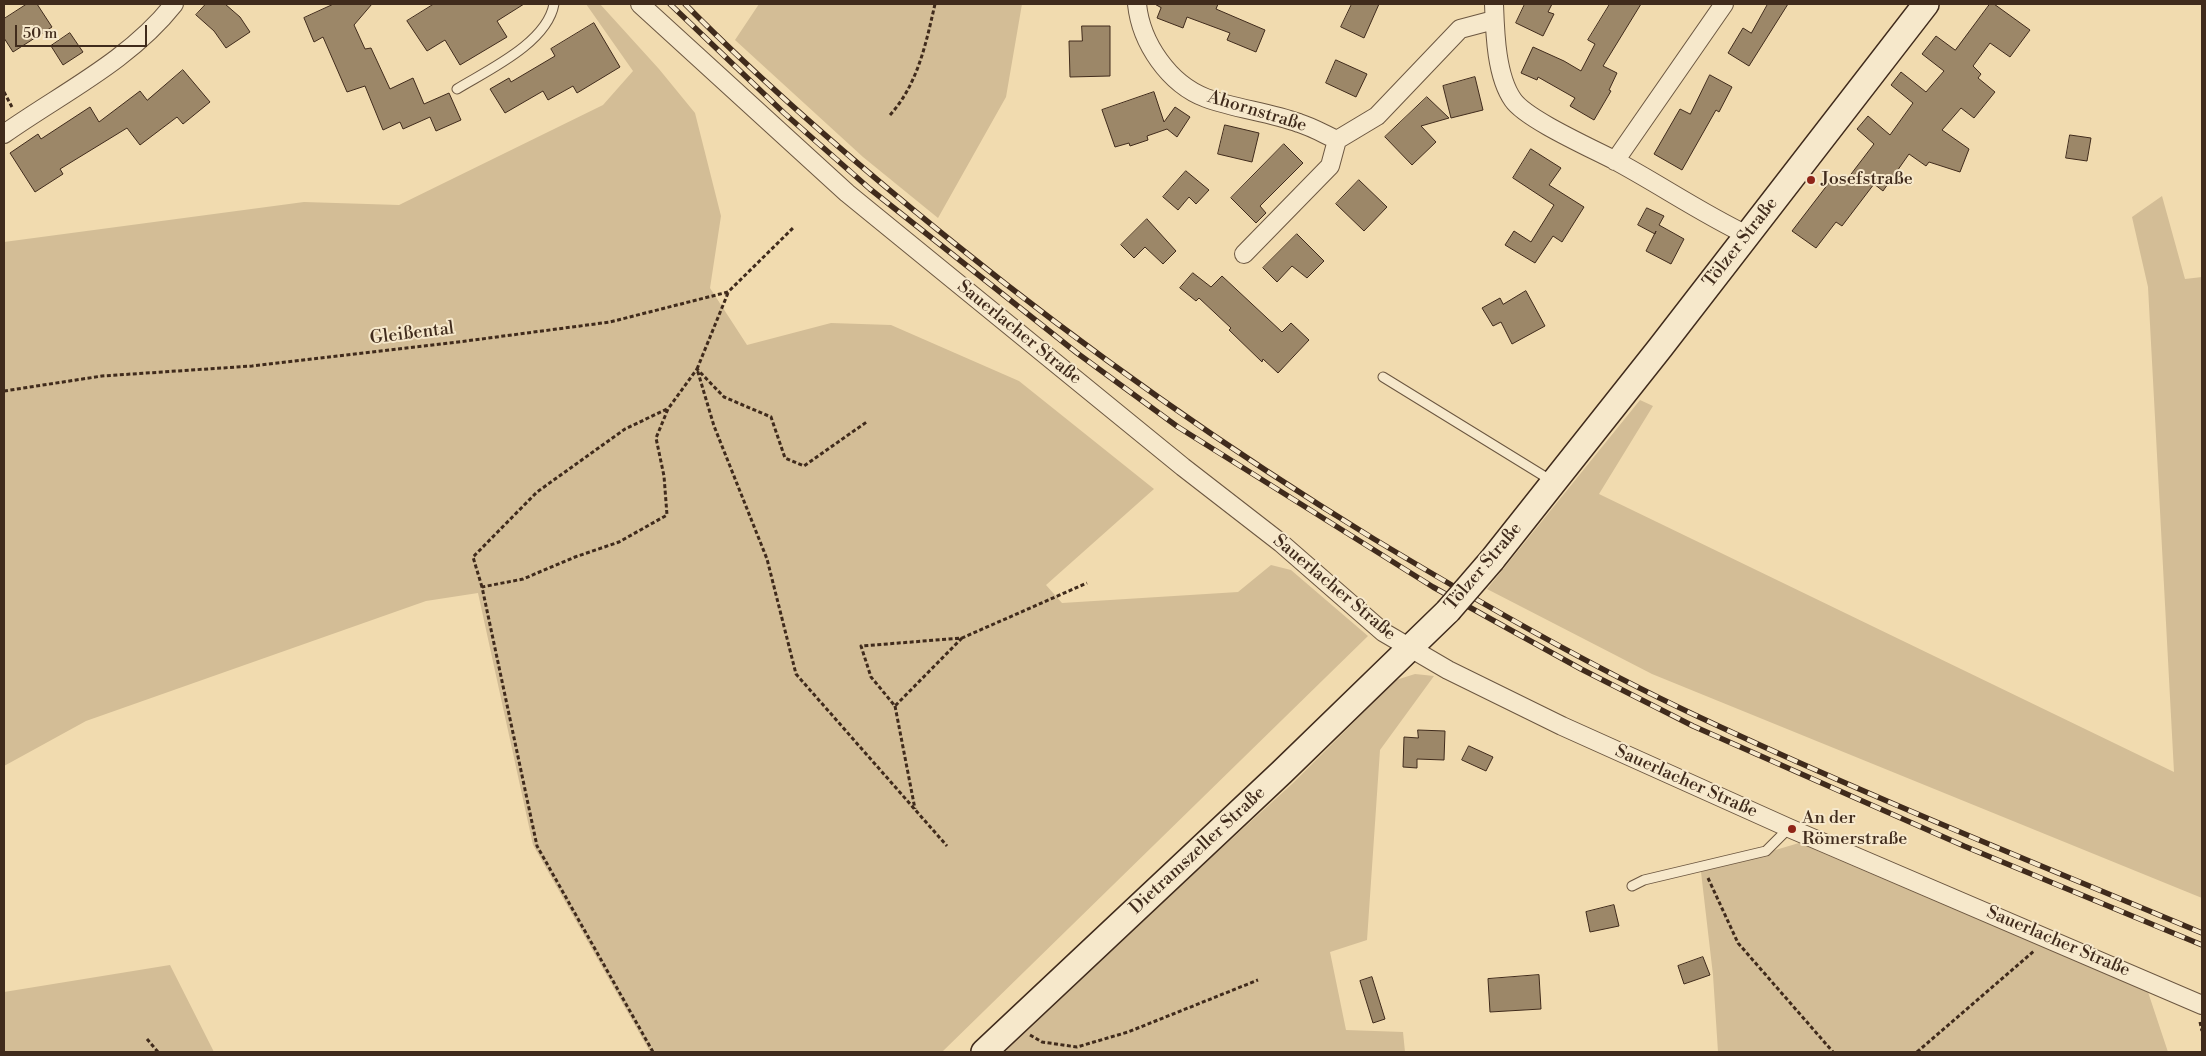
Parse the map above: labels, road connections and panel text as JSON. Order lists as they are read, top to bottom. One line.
{"streets":{"main road":["Tölzer Straße","Dietramszeller Straße"],"street":["Ahornstraße","Sauerlacher Straße"],"path":["Gleißental"]},"crossings":[["Tölzer Straße","Sauerlacher Straße"],["Tölzer Straße","Dietramszeller Straße"],["Sauerlacher Straße","Dietramszeller Straße"]],"places":["Josefstraße","An der Römerstraße"],"scale_bar":"50 m"}
